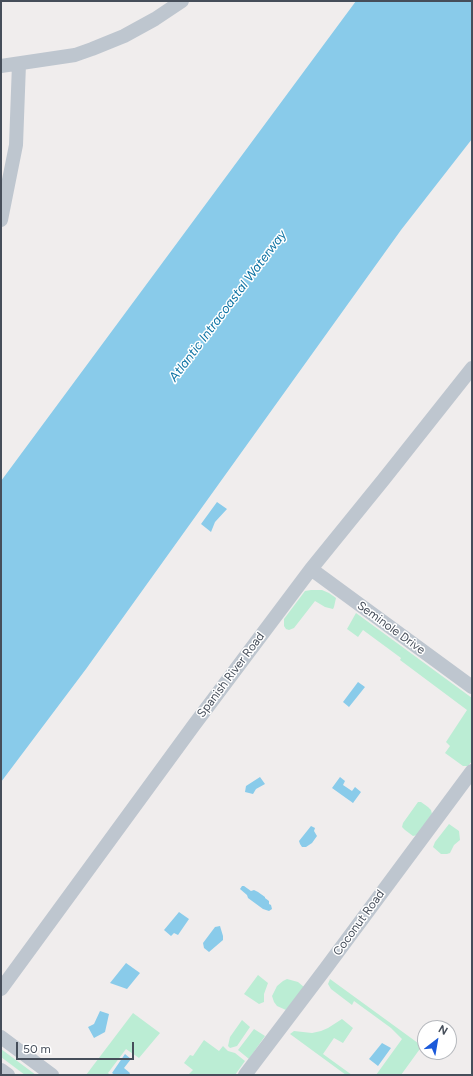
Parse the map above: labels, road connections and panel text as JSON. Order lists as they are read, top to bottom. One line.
{"streets":{"street":["Seminole Drive","Spanish River Road","Coconut Road"]},"crossings":[["Seminole Drive","Spanish River Road"]],"water":["Atlantic Intracoastal Waterway"],"scale_bar":"50 m","north":"top right"}
